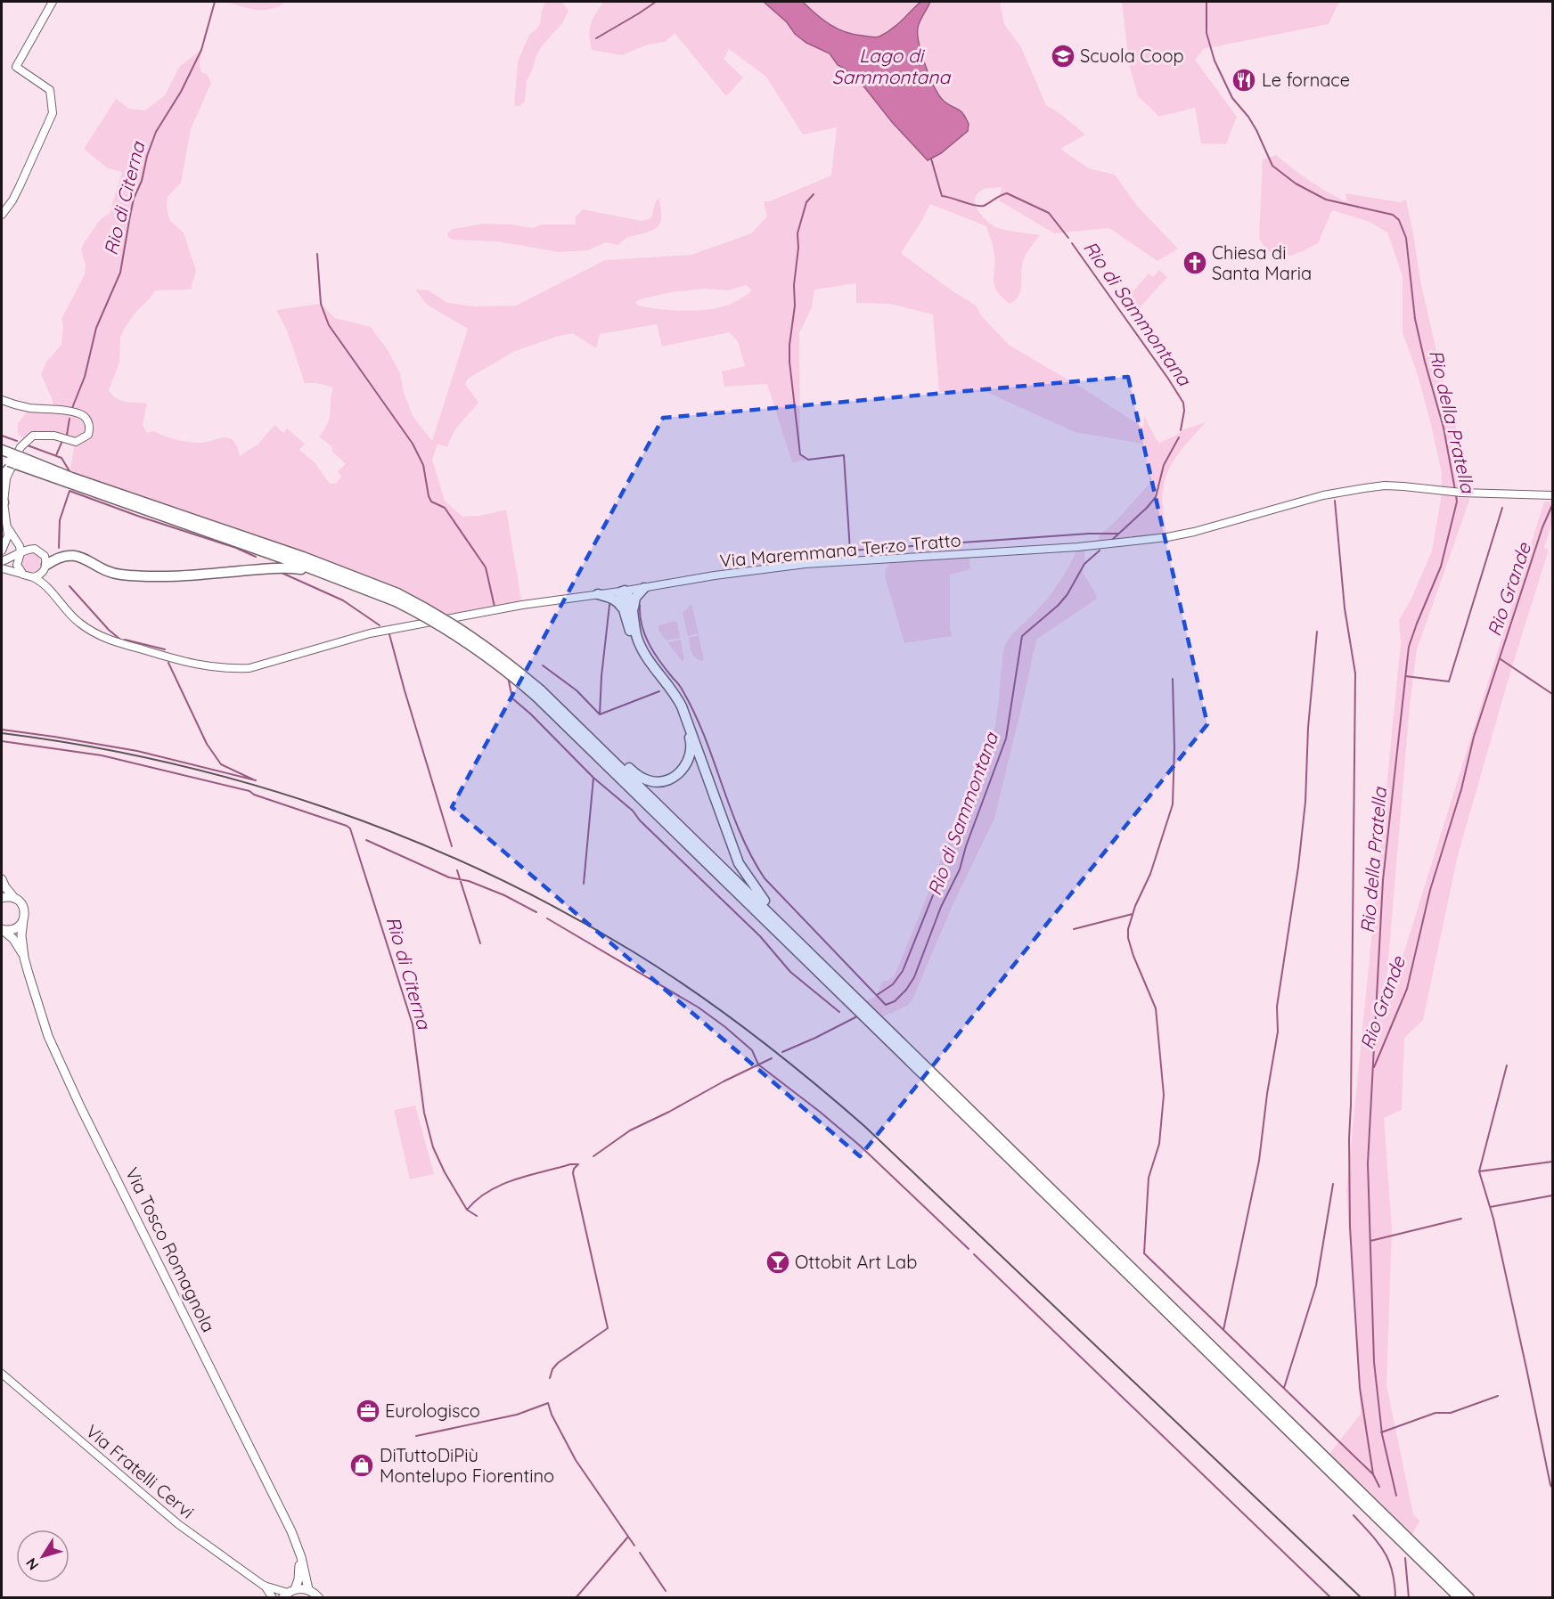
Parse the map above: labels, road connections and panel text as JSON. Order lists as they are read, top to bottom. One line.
{"streets":{"main road":["Via Tosco Romagnola"],"street":["Via Maremmana Terzo Tratto","Via Fratelli Cervi"]},"crossings":[["Via Tosco Romagnola","Via Fratelli Cervi"]],"water":["Lago di Sammontana","Rio di Citerna","Rio di Sammontana","Rio della Pratella","Rio Grande"],"places":{"school or university":["Scuola Coop"],"restaurant":["Le fornace"],"church":["Chiesa di Santa Maria"],"bar":["Ottobit Art Lab"],"office":["Eurologisco"],"shop":["DiTuttoDiPiù Montelupo Fiorentino"]},"north":"bottom left"}
